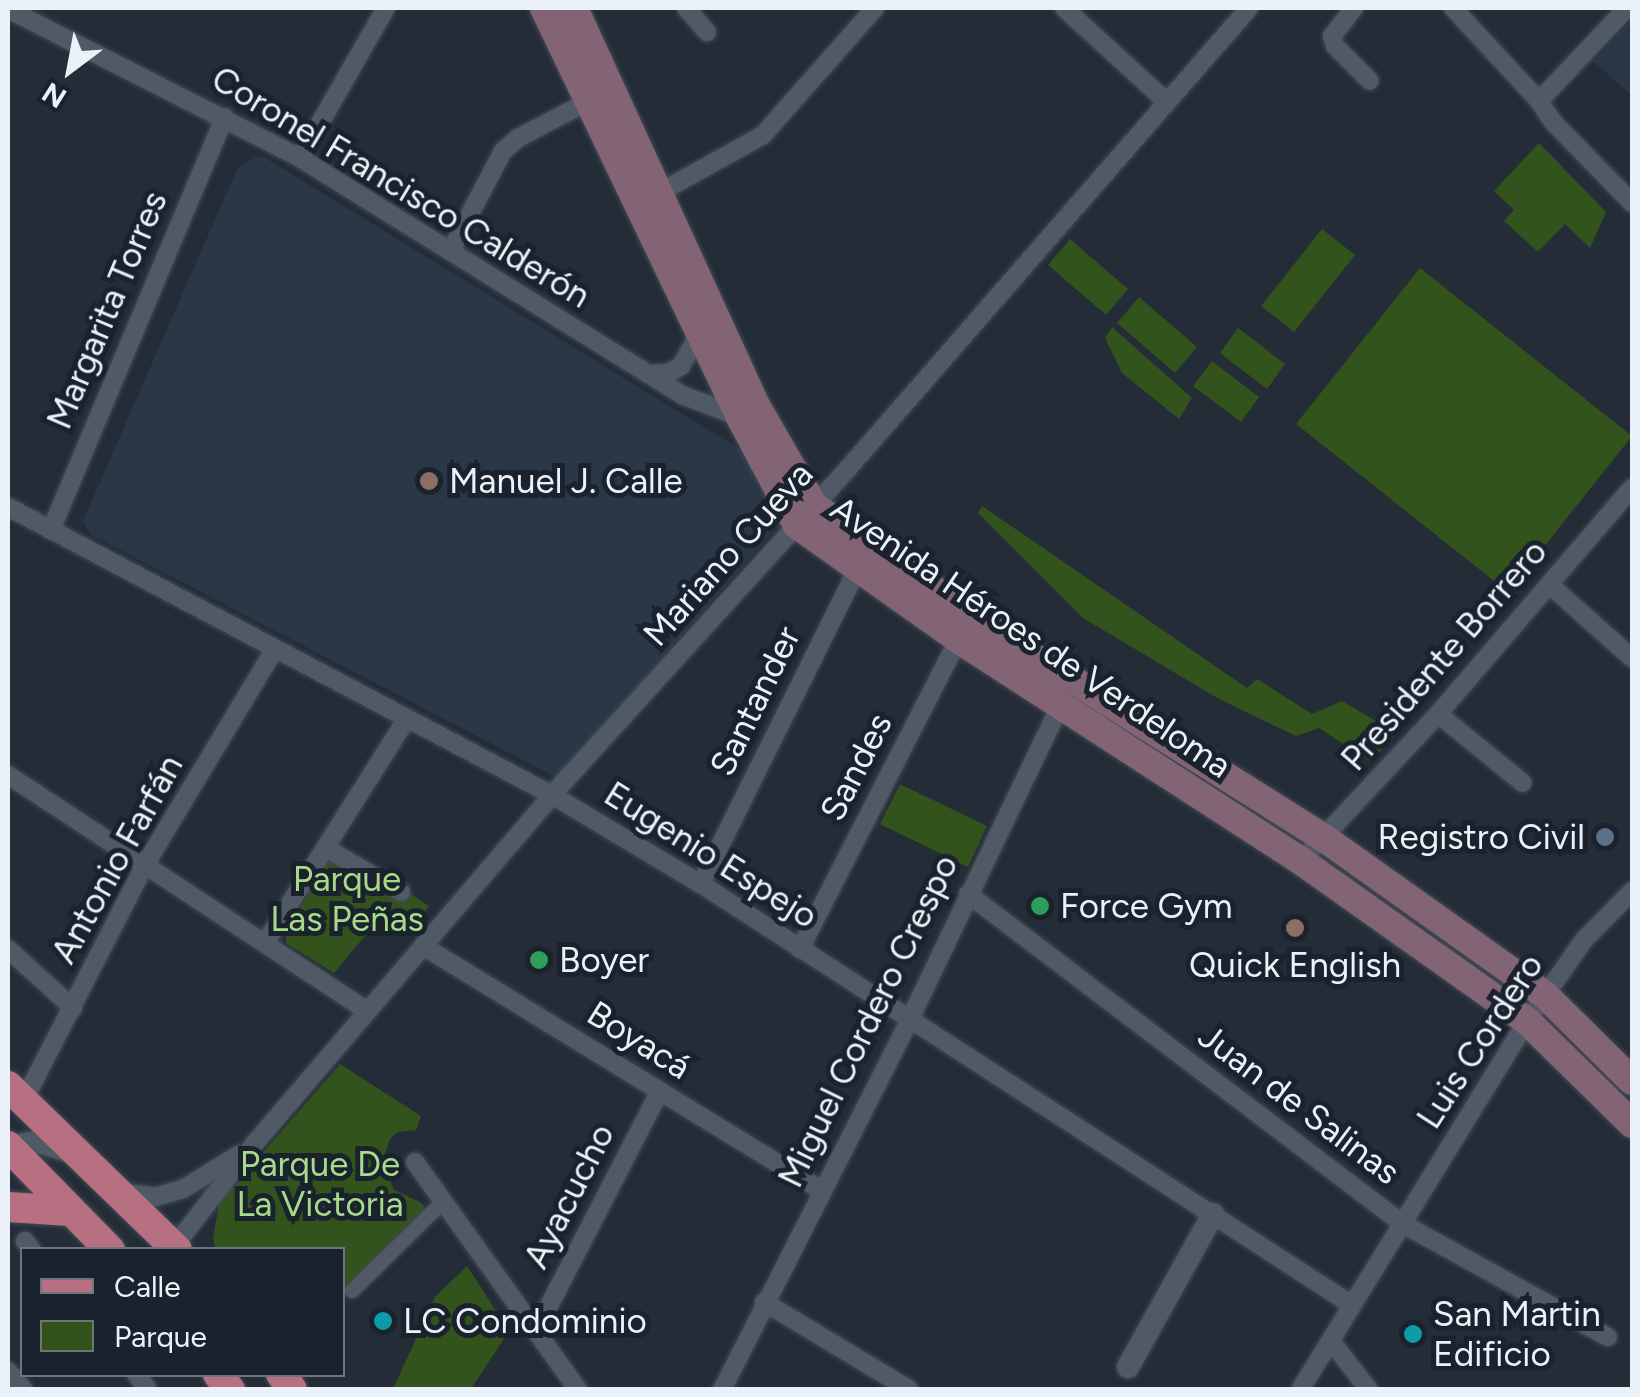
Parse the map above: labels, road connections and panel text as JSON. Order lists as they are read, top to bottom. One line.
{"streets":{"main road":["Avenida Héroes de Verdeloma"],"street":["Coronel Francisco Calderón","Margarita Torres","Mariano Cueva","Presidente Borrero","Santander","Sandes","Eugenio Espejo","Antonio Farfán","Miguel Cordero Crespo","Boyacá","Luis Cordero","Juan de Salinas","Ayacucho"]},"crossings":[["Coronel Francisco Calderón","Margarita Torres"],["Coronel Francisco Calderón","Avenida Héroes de Verdeloma"],["Margarita Torres","Eugenio Espejo"],["Mariano Cueva","Avenida Héroes de Verdeloma"],["Mariano Cueva","Eugenio Espejo"],["Mariano Cueva","Boyacá"],["Avenida Héroes de Verdeloma","Presidente Borrero"],["Avenida Héroes de Verdeloma","Santander"],["Avenida Héroes de Verdeloma","Sandes"],["Avenida Héroes de Verdeloma","Miguel Cordero Crespo"],["Avenida Héroes de Verdeloma","Luis Cordero"],["Santander","Eugenio Espejo"],["Sandes","Eugenio Espejo"],["Eugenio Espejo","Antonio Farfán"],["Eugenio Espejo","Miguel Cordero Crespo"],["Eugenio Espejo","Luis Cordero"],["Miguel Cordero Crespo","Boyacá"],["Miguel Cordero Crespo","Juan de Salinas"],["Boyacá","Ayacucho"],["Luis Cordero","Juan de Salinas"]],"parks":["Parque Las Peñas","Parque De La Victoria"],"places":["Manuel J. Calle","Registro Civil","Force Gym","Quick English","Boyer","LC Condominio","San Martin Edificio"],"legend":["Calle","Parque"],"north":"bottom left"}
